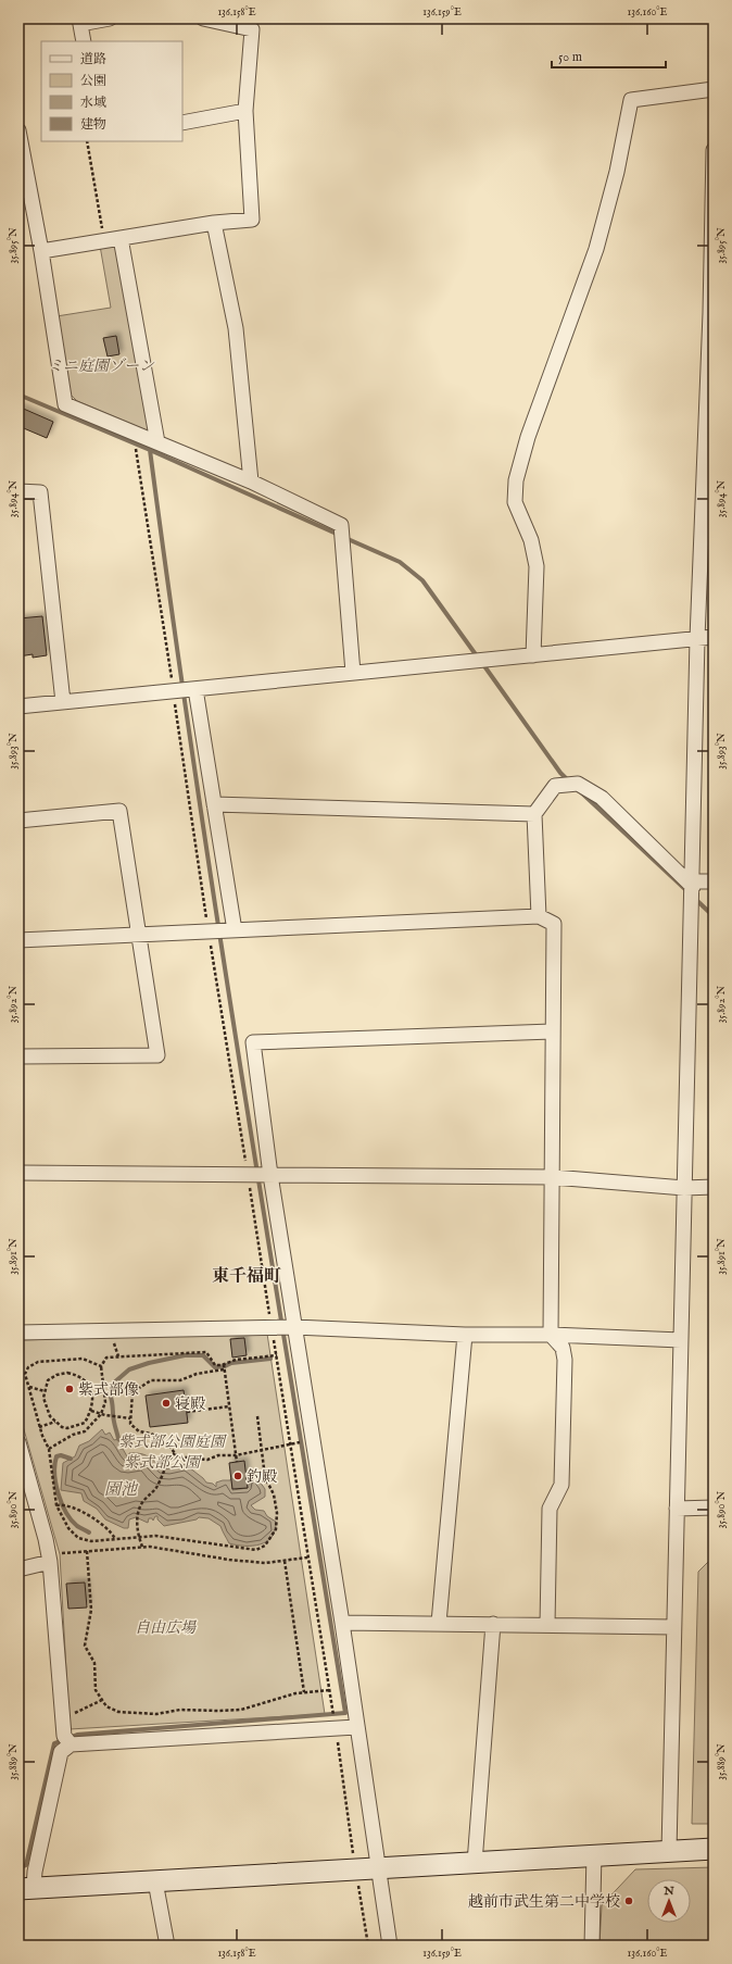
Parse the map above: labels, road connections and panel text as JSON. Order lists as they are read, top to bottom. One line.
{"districts":["東千福町"],"water":["園池"],"parks":["ミニ庭園ゾーン","紫式部公園庭園","紫式部公園","自由広場"],"places":["紫式部像","寝殿","釣殿","越前市武生第二中学校"],"legend":["道路","公園","水域","建物"],"scale_bar":"50 m","north":"top","coordinates":["136.158°E","136.159°E","136.160°E","35.895°N","35.894°N","35.893°N","35.892°N","35.891°N","35.890°N","35.889°N"]}
